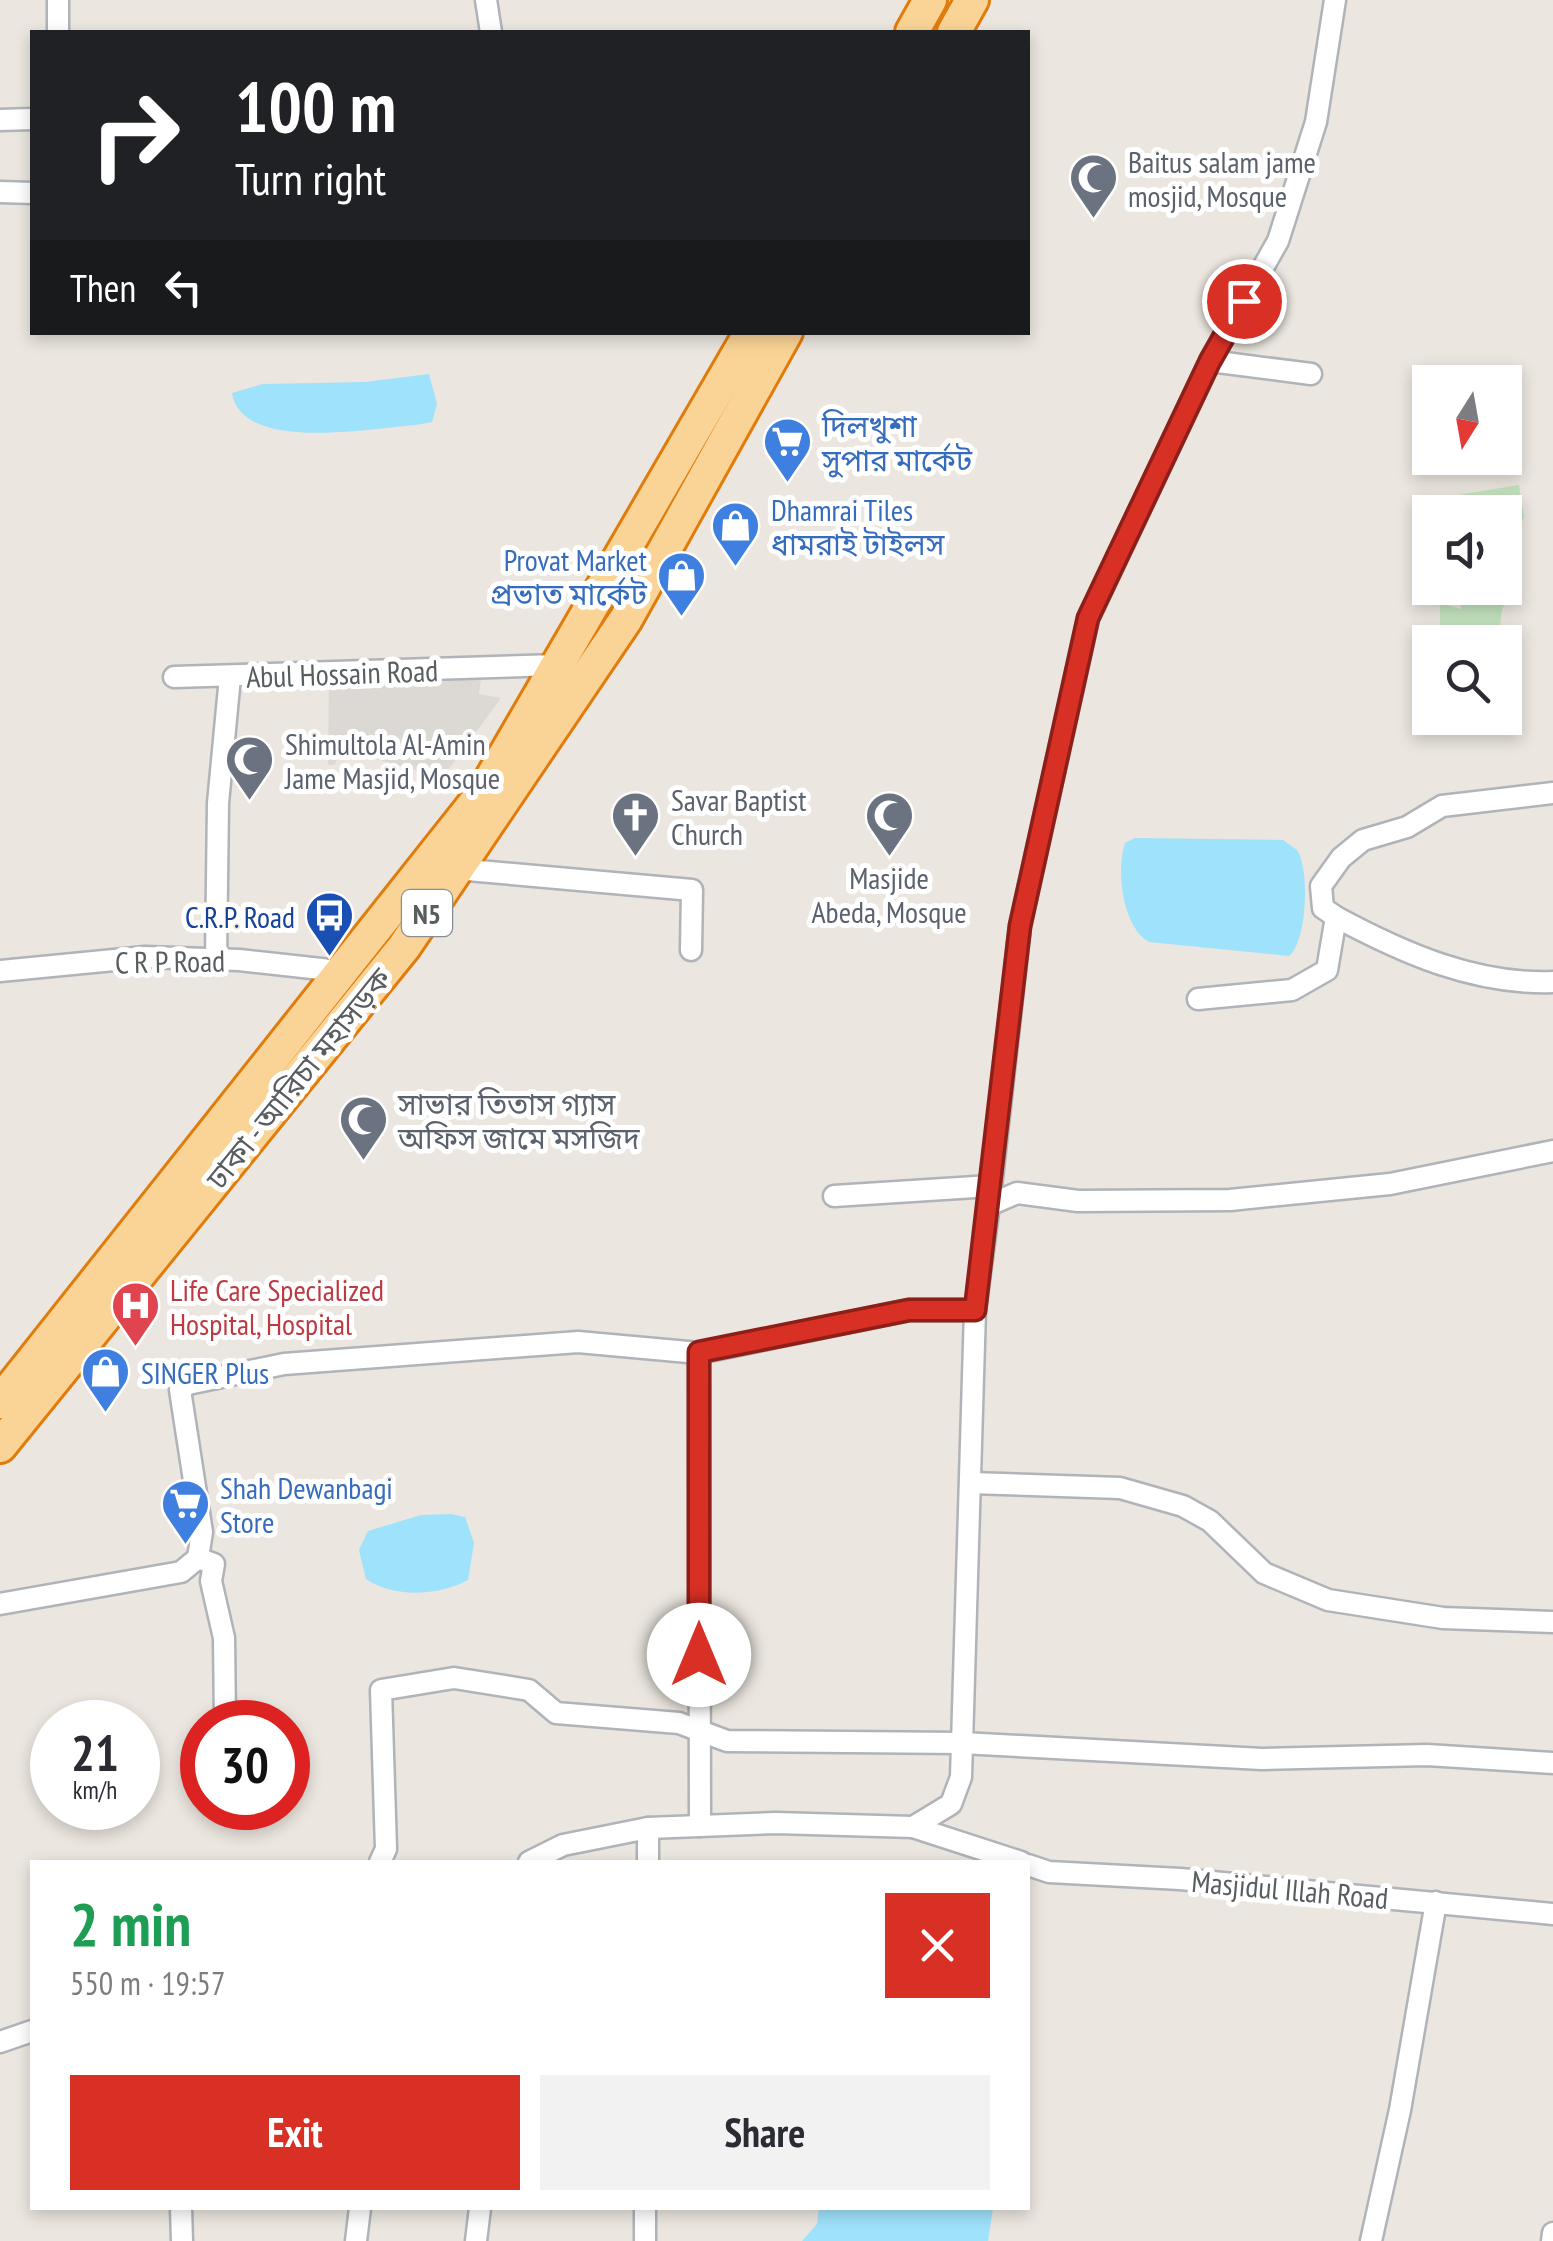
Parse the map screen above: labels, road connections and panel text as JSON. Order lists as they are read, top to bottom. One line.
{"streets":{"highway":["N5","ঢাকা - আরিচা মহাসড়ক"],"street":["Abul Hossain Road","C R P Road","Masjidul Illah Road"]},"crossings":[["Abul Hossain Road","C R P Road"],["Abul Hossain Road","ঢাকা - আরিচা মহাসড়ক"],["C R P Road","ঢাকা - আরিচা মহাসড়ক"]],"places":{"mosque":["Baitus salam jame mosjid, Mosque","Shimultola Al-Amin Jame Masjid, Mosque","Masjide Abeda, Mosque","সাভার তিতাস গ্যাস অফিস জামে মসজিদ"],"supermarket":["দিলখুশা সুপার মার্কেট","Shah Dewanbagi Store"],"shop":["Dhamrai Tiles ধামরাই টাইলস","Provat Market প্রভাত মার্কেট","SINGER Plus"],"church":["Savar Baptist Church"],"bus stop":["C.R.P. Road"],"hospital":["Life Care Specialized Hospital, Hospital"]},"north":"bottom","page":{"turn":["100 m","Turn right"],"then":"Then","speed":"21 km/h","limit":"30","heading":["2 min","550 m · 19:57"],"buttons":["Exit","Share"]}}
